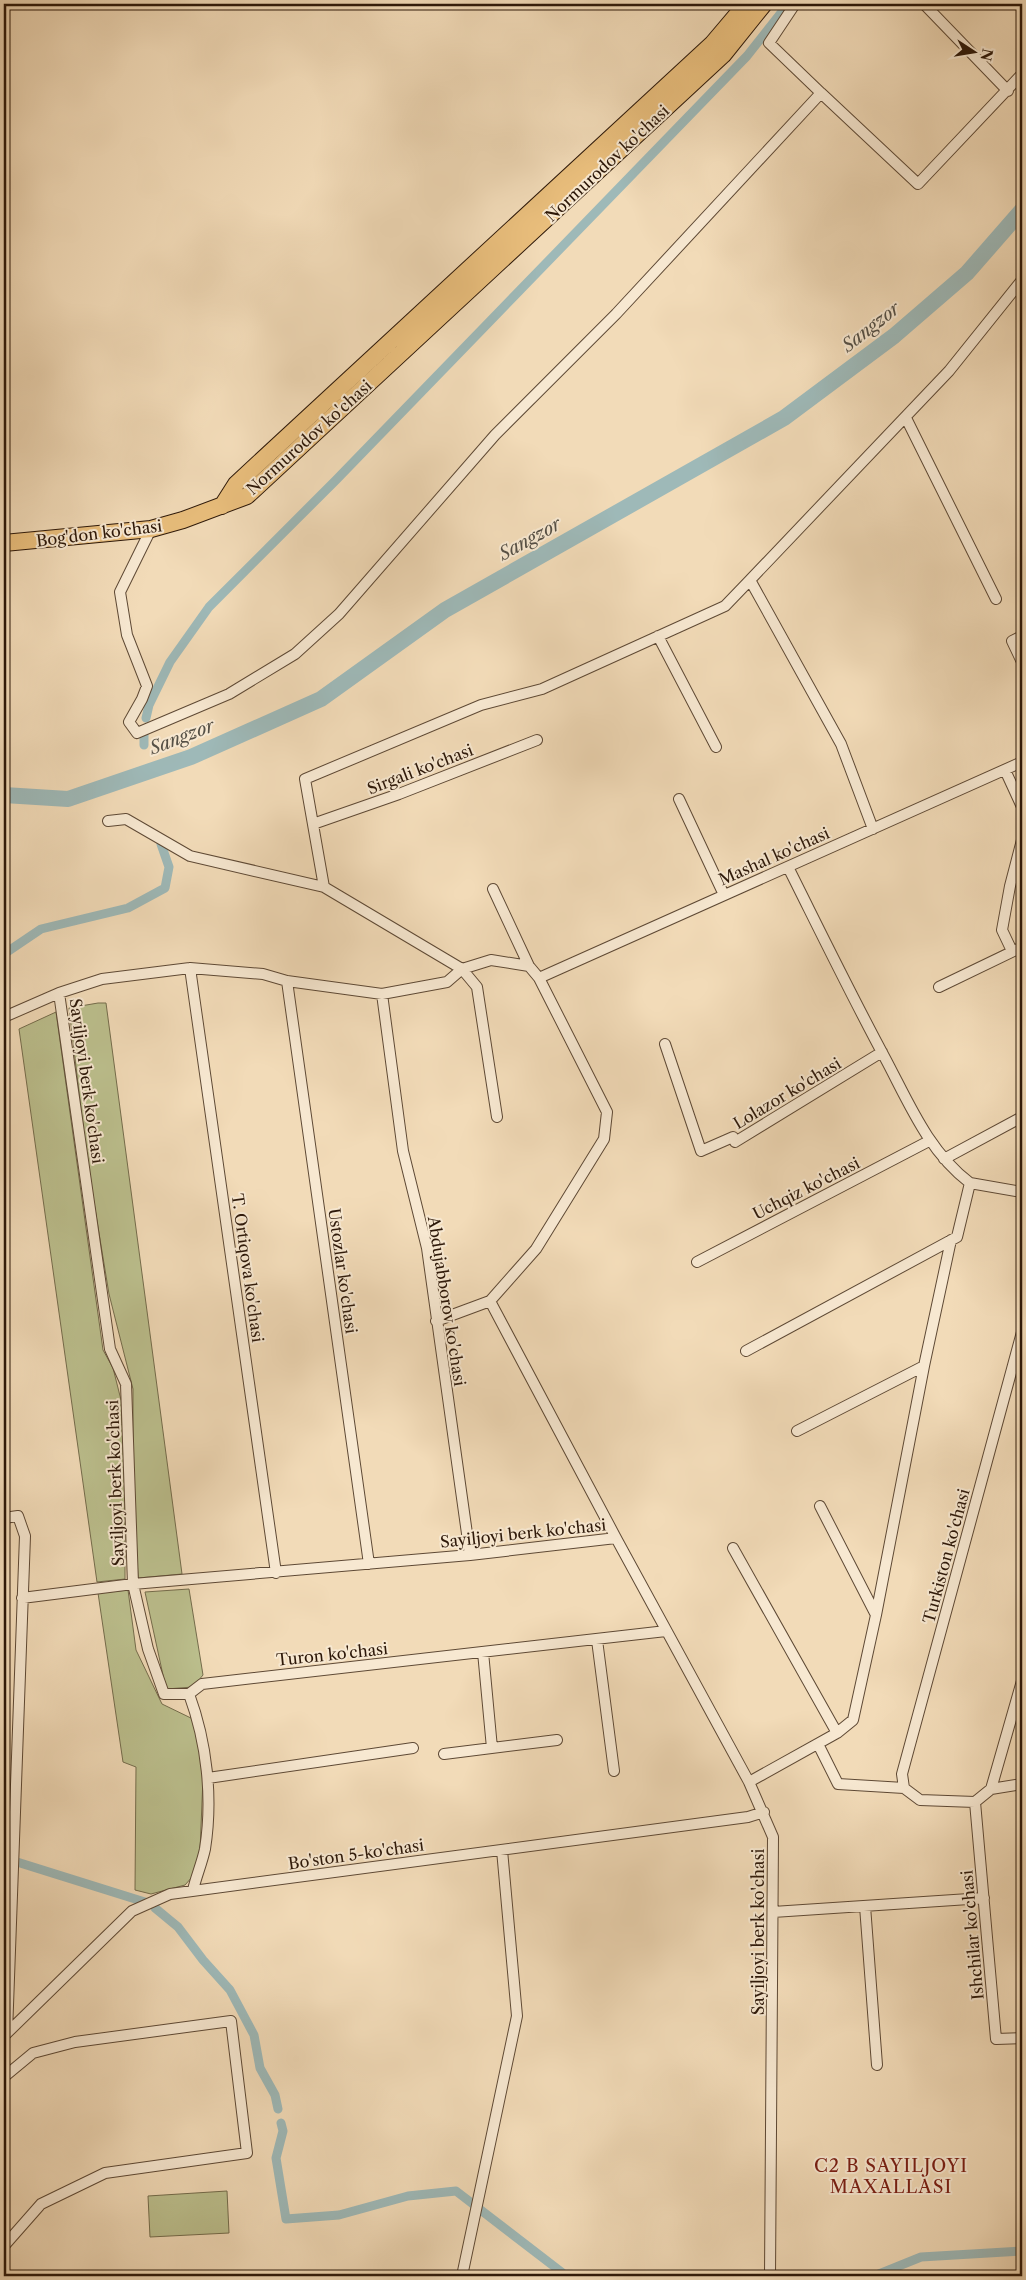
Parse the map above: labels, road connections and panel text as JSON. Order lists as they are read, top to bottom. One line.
{"streets":{"main road":["Normurodov ko'chasi","Bog'don ko'chasi"],"street":["Sirgali ko'chasi","Mashal ko'chasi","Sayiljoyi berk ko'chasi","Lolazor ko'chasi","Uchqiz ko'chasi","T. Ortiqova ko'chasi","Ustozlar ko'chasi","Abdujabborov ko'chasi","Turkiston ko'chasi","Turon ko'chasi","Bo'ston 5-ko'chasi","Ishchilar ko'chasi"]},"crossings":[["Normurodov ko'chasi","Bog'don ko'chasi"],["Sayiljoyi berk ko'chasi","T. Ortiqova ko'chasi"],["Sayiljoyi berk ko'chasi","Ustozlar ko'chasi"],["Sayiljoyi berk ko'chasi","Abdujabborov ko'chasi"],["Sayiljoyi berk ko'chasi","Turon ko'chasi"],["Sayiljoyi berk ko'chasi","Bo'ston 5-ko'chasi"]],"districts":["C2 B SAYILJOYI MAXALLASI"],"water":["Sangzor"],"north":"right"}
